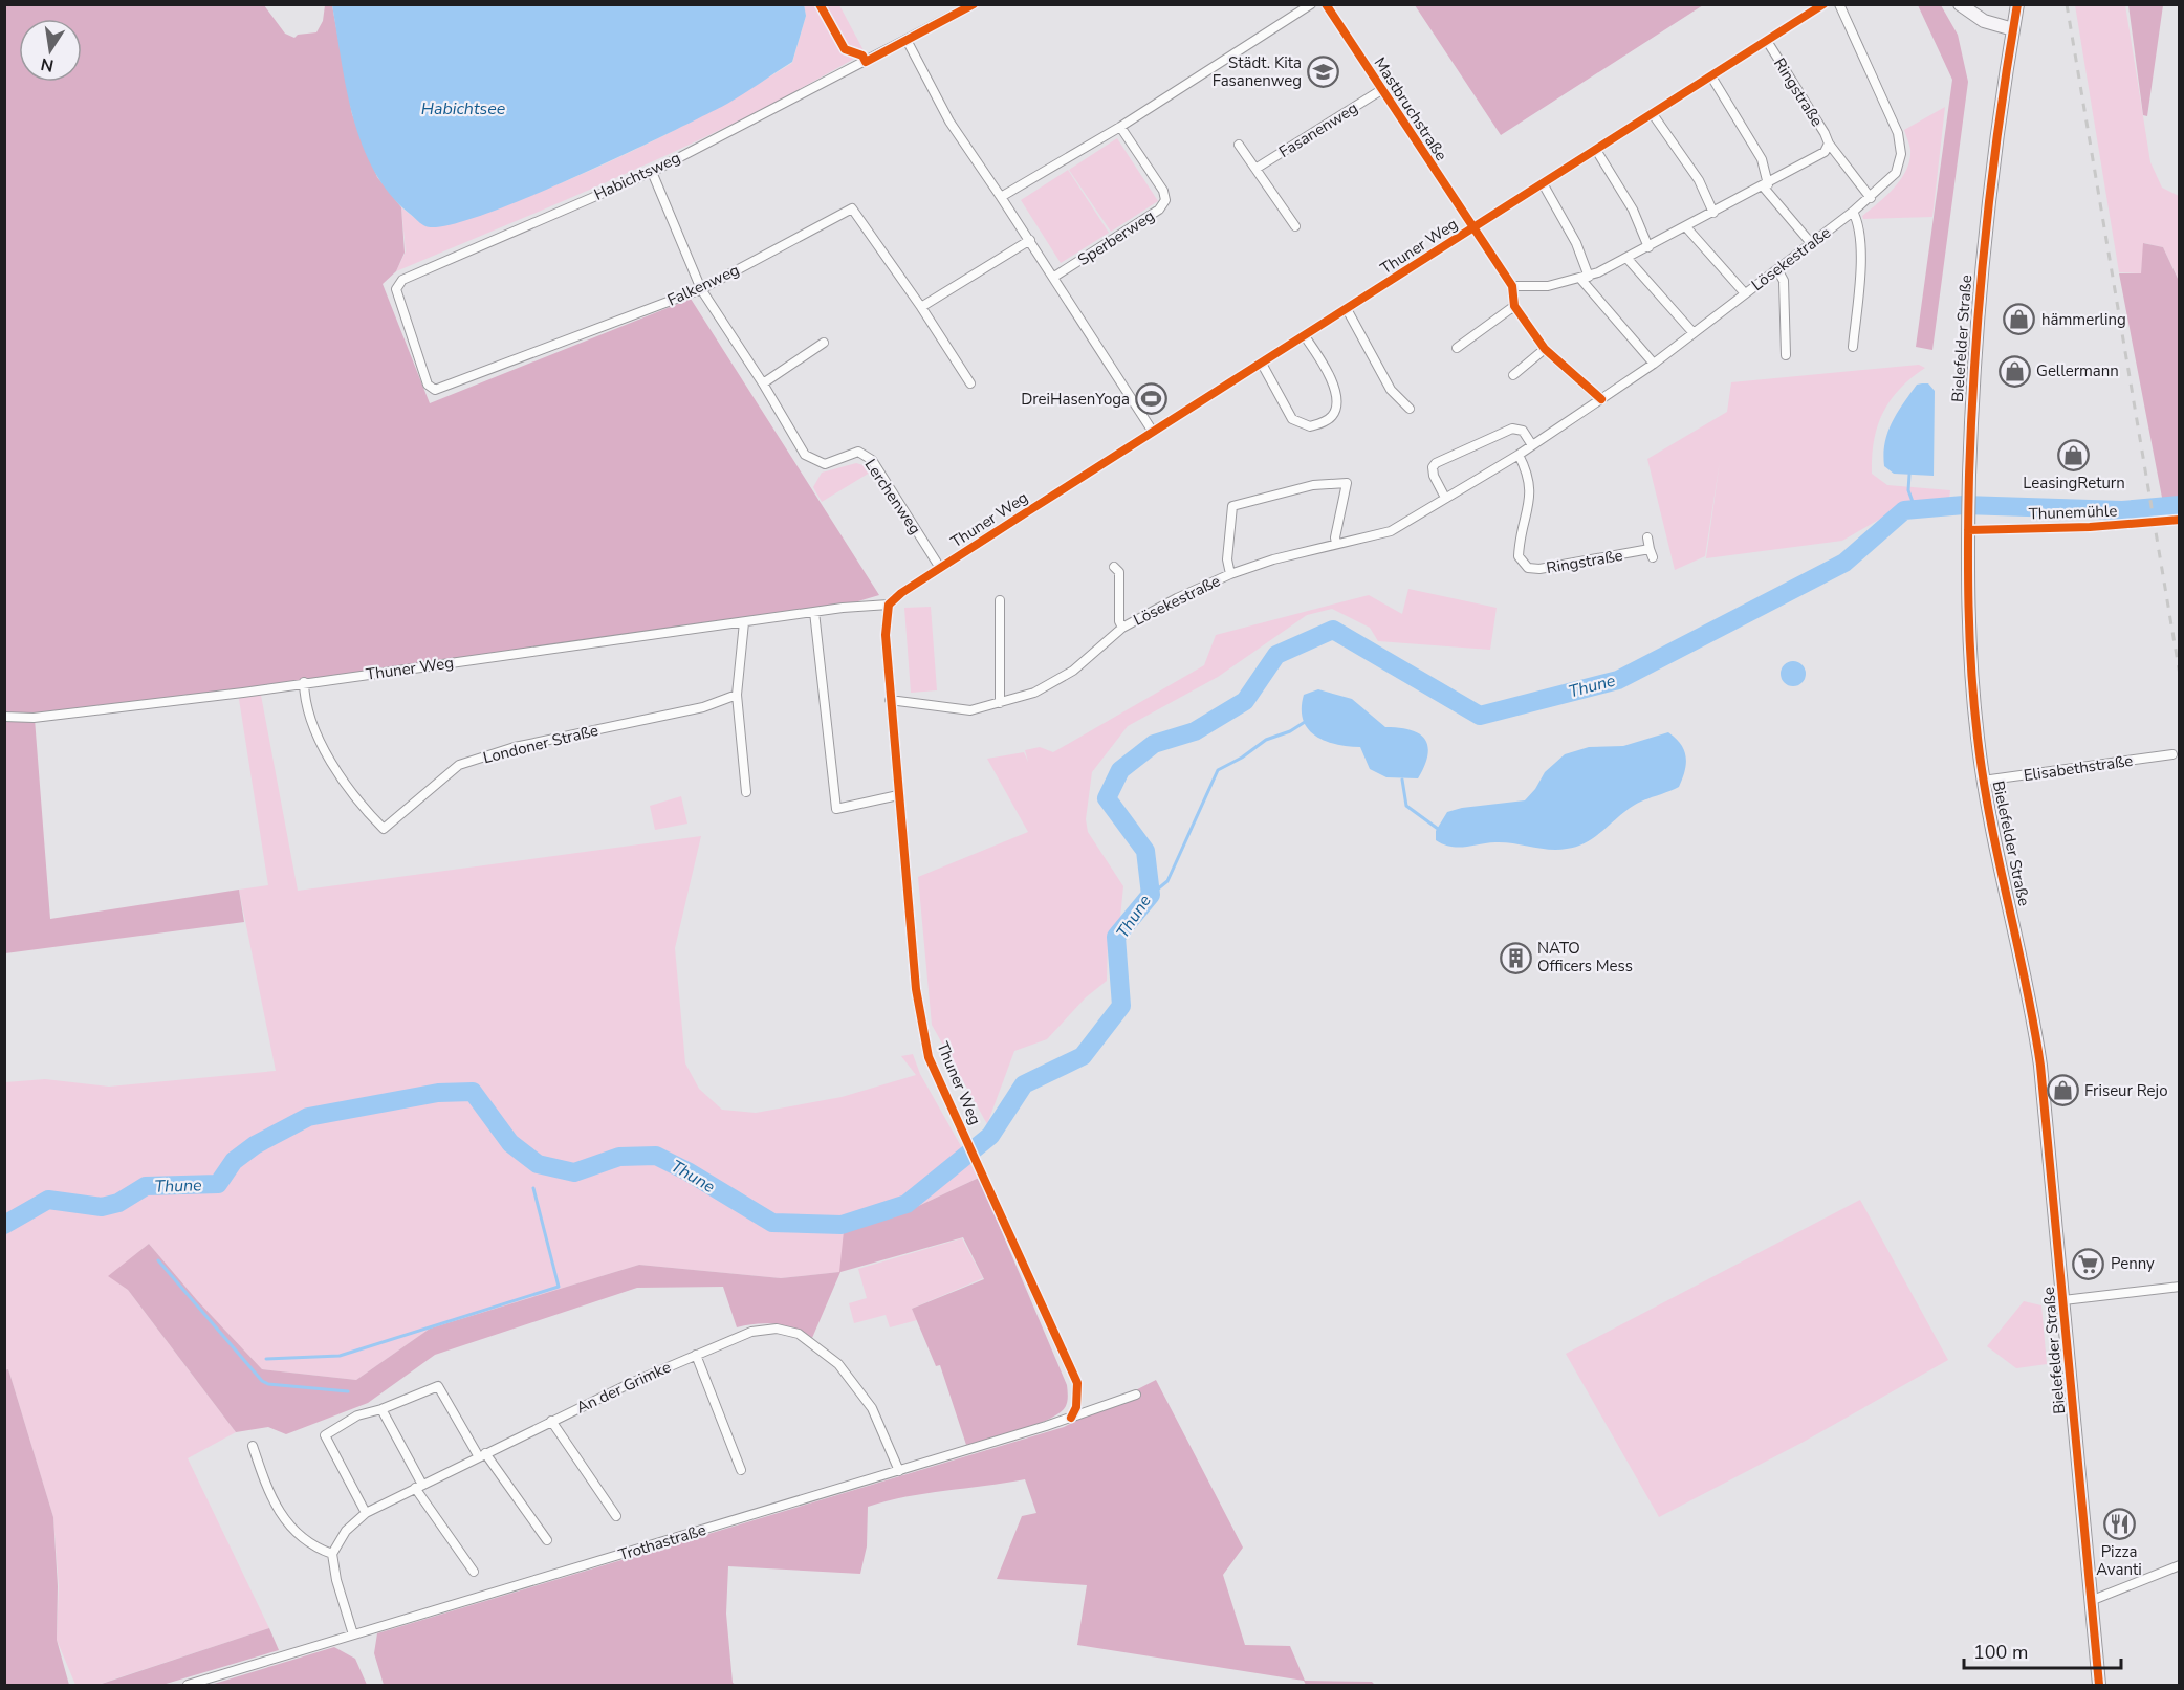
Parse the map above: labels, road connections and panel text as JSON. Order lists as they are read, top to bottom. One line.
{"streets":{"main road":["Bielefelder Straße"],"street":["Ringstraße","Mastbruchstraße","Fasanenweg","Habichtsweg","Sperberweg","Thuner Weg","Lösekestraße","Falkenweg","Lerchenweg","Thunemühle","Londoner Straße","Elisabethstraße","An der Grimke","Trothastraße"]},"crossings":[["Ringstraße","Thuner Weg"],["Ringstraße","Lösekestraße"],["Mastbruchstraße","Fasanenweg"],["Mastbruchstraße","Thuner Weg"],["Habichtsweg","Falkenweg"],["Habichtsweg","Lerchenweg"],["Thuner Weg","Lösekestraße"],["Thuner Weg","Lerchenweg"],["Thuner Weg","Londoner Straße"],["Thuner Weg","Trothastraße"],["Falkenweg","Lerchenweg"],["Bielefelder Straße","Thunemühle"],["Bielefelder Straße","Elisabethstraße"],["An der Grimke","Trothastraße"]],"water":["Habichtsee","Thune"],"places":{"school or university":["Städt. Kita Fasanenweg"],"shop":["hämmerling","Gellermann","LeasingReturn","Friseur Rejo"],"sports":["DreiHasenYoga"],"building":["NATO Officers Mess"],"supermarket":["Penny"],"restaurant":["Pizza Avanti"]},"scale_bar":"100 m","north":"bottom"}
